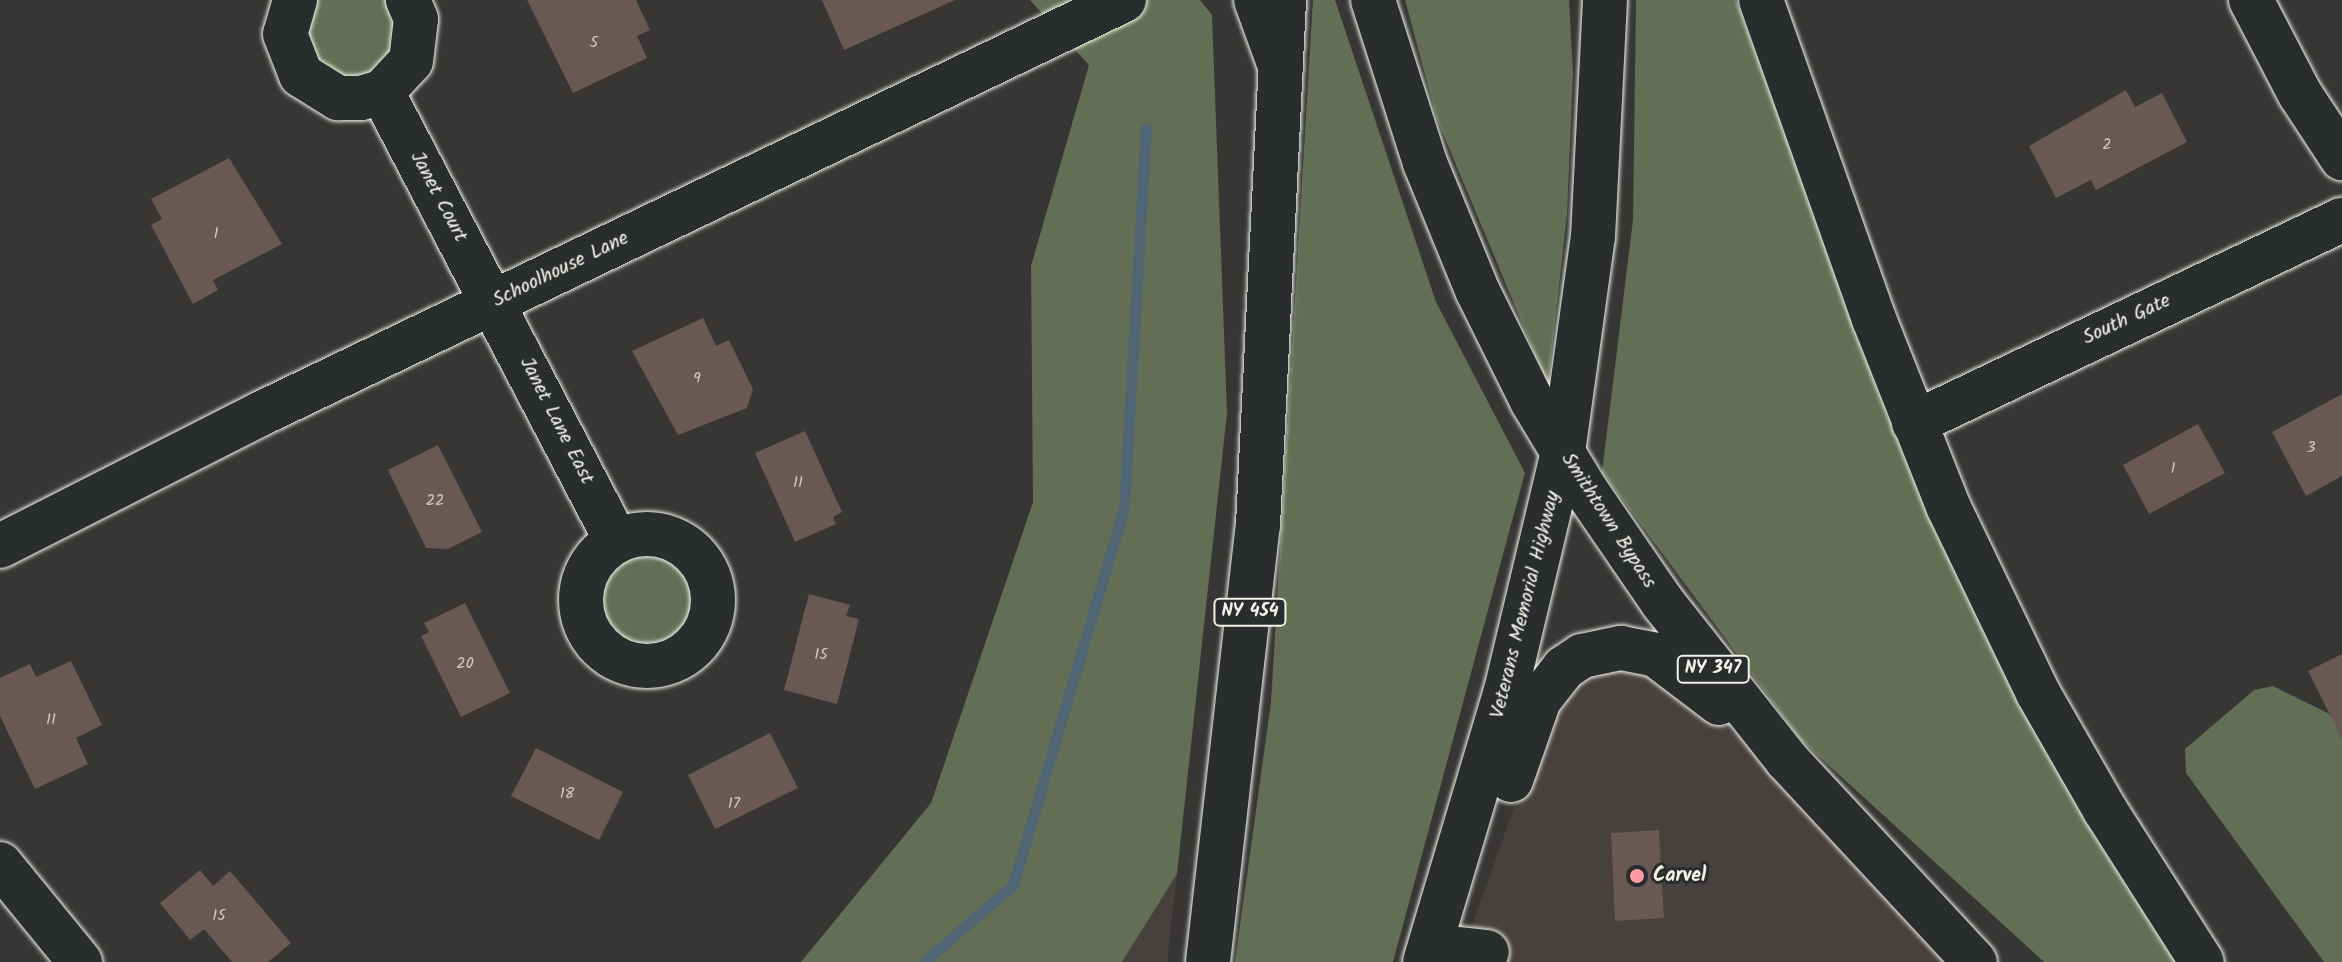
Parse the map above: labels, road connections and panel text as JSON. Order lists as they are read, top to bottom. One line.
{"streets":{"main road":["Janet Court","Schoolhouse Lane","South Gate","Janet Lane East","Smithtown Bypass","Veterans Memorial Highway","NY 454","NY 347"]},"crossings":[["Janet Court","Schoolhouse Lane"],["Janet Court","Janet Lane East"],["Schoolhouse Lane","Janet Lane East"],["Smithtown Bypass","Veterans Memorial Highway"]],"places":["Carvel"],"house_numbers":["5","2","1","9","3","1","11","22","15","20","11","18","17","15"]}
